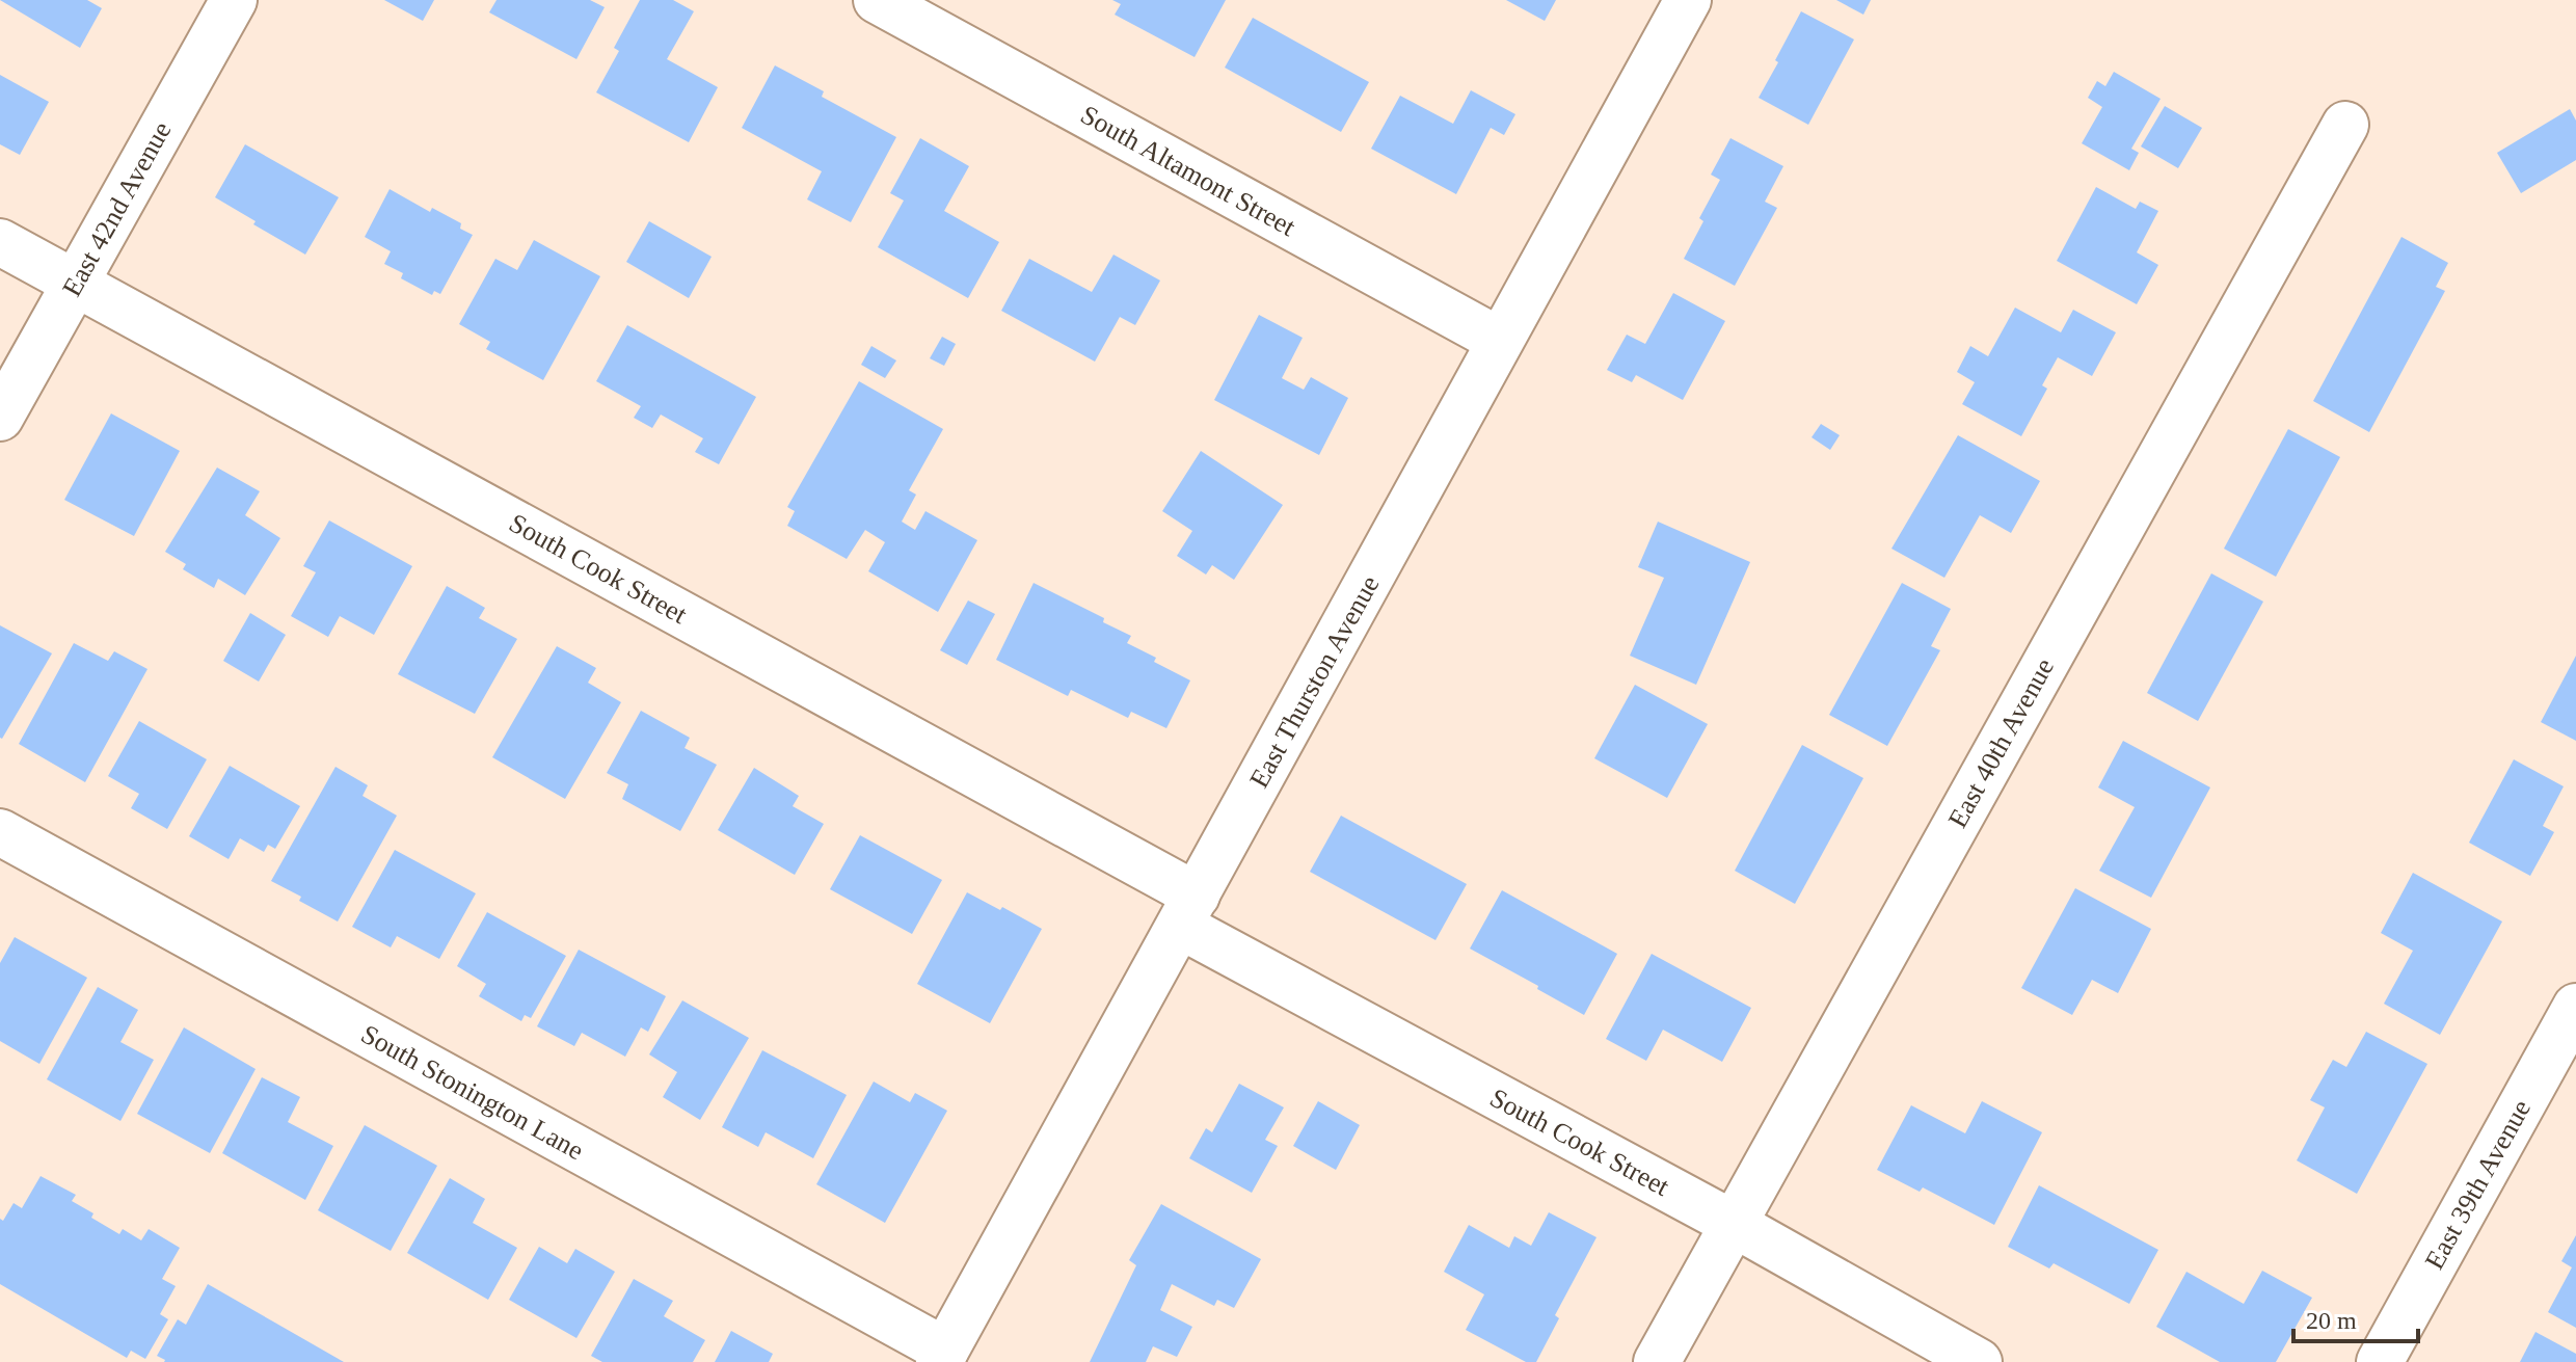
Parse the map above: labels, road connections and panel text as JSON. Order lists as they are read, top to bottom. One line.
{"streets":{"street":["South Altamont Street","East 42nd Avenue","South Cook Street","East Thurston Avenue","East 40th Avenue","South Stonington Lane","East 39th Avenue"]},"crossings":[["South Altamont Street","East Thurston Avenue"],["East 42nd Avenue","South Cook Street"],["South Cook Street","East Thurston Avenue"],["South Cook Street","East 40th Avenue"],["East Thurston Avenue","South Stonington Lane"]],"scale_bar":"20 m"}
